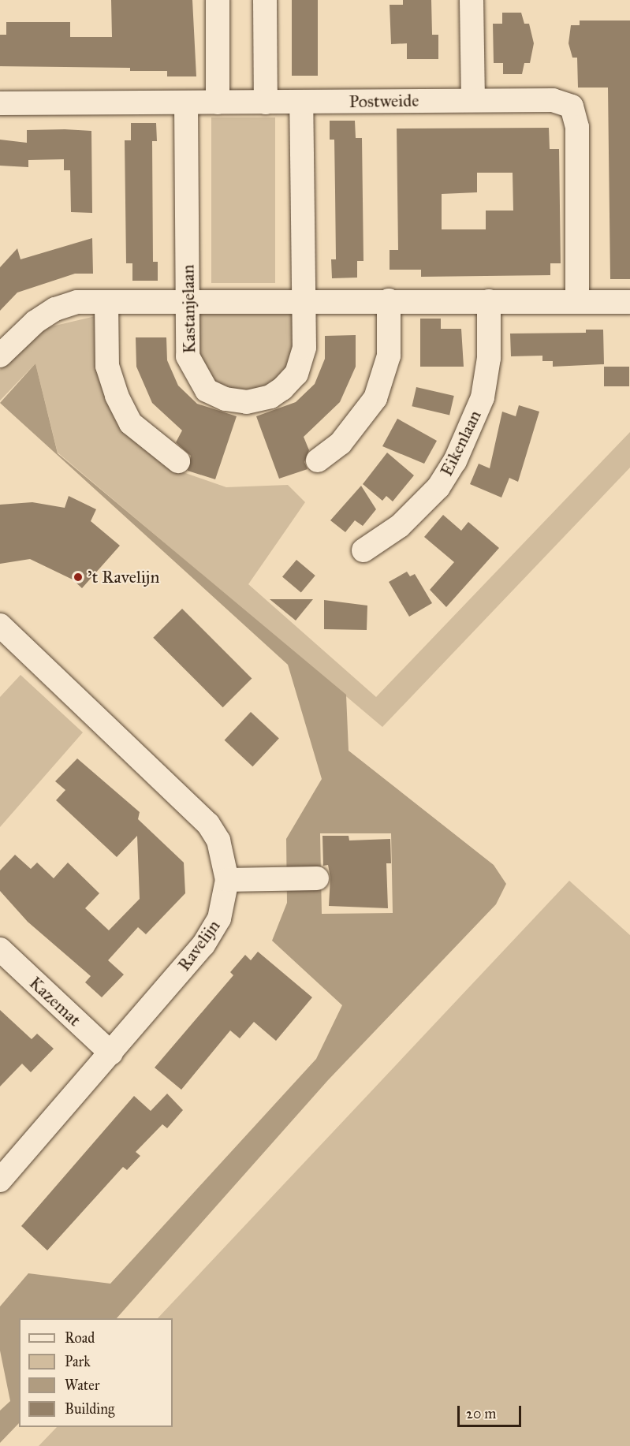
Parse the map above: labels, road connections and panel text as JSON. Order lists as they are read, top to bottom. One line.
{"streets":{"street":["Postweide","Kastanjelaan","Eikenlaan","Ravelijn","Kazemat"]},"crossings":[["Postweide","Kastanjelaan"],["Ravelijn","Kazemat"]],"places":["'t Ravelijn"],"legend":["Road","Park","Water","Building"],"scale_bar":"20 m"}
